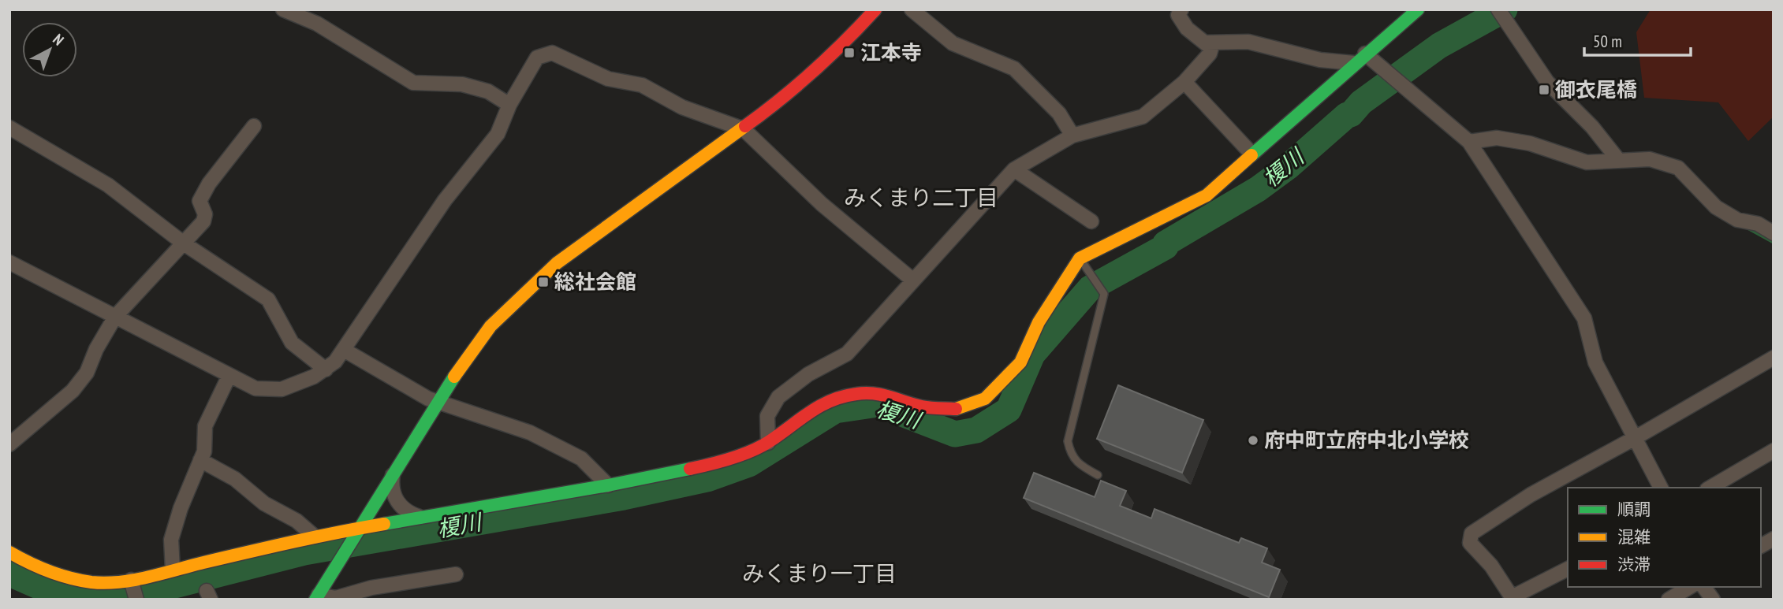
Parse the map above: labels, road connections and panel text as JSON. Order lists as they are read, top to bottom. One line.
{"districts":["みくまり二丁目","みくまり一丁目"],"water":["榎川"],"places":{"transit":["江本寺","御衣尾橋","総社会館"],"other":["府中町立府中北小学校"]},"legend":["順調","混雑","渋滞"],"scale_bar":"50 m","north":"top right"}
